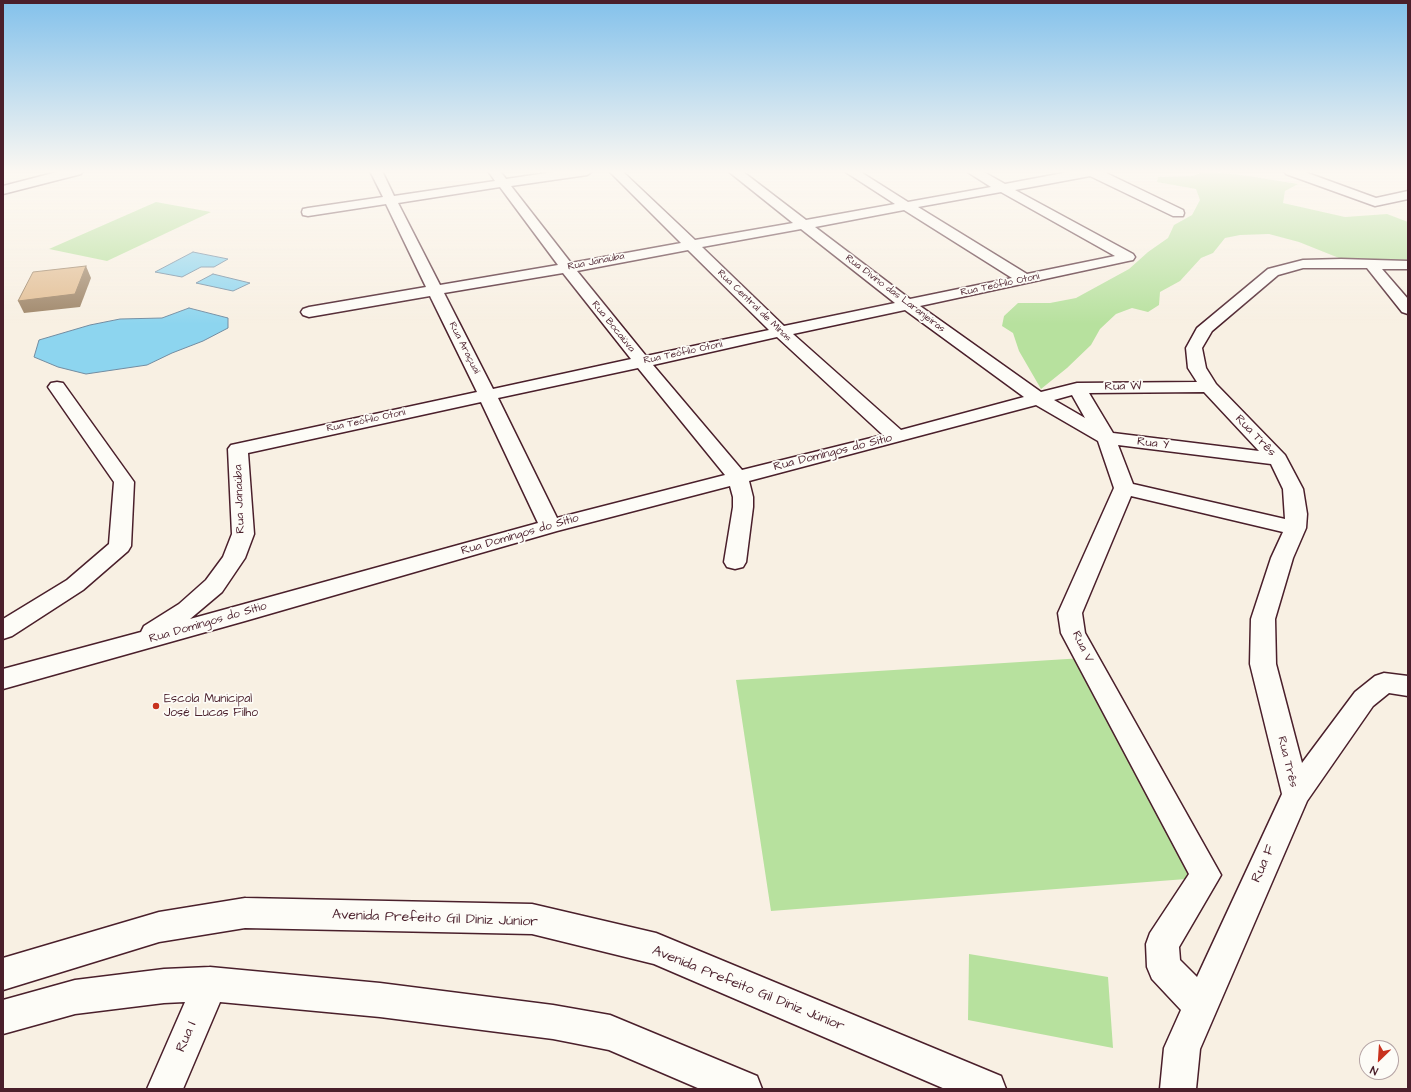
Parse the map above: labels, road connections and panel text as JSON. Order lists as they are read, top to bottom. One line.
{"streets":{"street":["Rua Janaúba","Rua Teófilo Otoni","Rua Divino das Laranjeiras","Rua Central de Minas","Rua Bocaiúva","Rua Araçuaí","Rua W","Rua Três","Rua Y","Rua Domingos do Sítio","Rua V","Rua F","Avenida Prefeito Gil Diniz Júnior","Rua I"]},"crossings":[["Rua Janaúba","Rua Teófilo Otoni"],["Rua Janaúba","Rua Divino das Laranjeiras"],["Rua Janaúba","Rua Central de Minas"],["Rua Janaúba","Rua Bocaiúva"],["Rua Janaúba","Rua Araçuaí"],["Rua Janaúba","Rua Domingos do Sítio"],["Rua Teófilo Otoni","Rua Divino das Laranjeiras"],["Rua Teófilo Otoni","Rua Central de Minas"],["Rua Teófilo Otoni","Rua Bocaiúva"],["Rua Teófilo Otoni","Rua Araçuaí"],["Rua Divino das Laranjeiras","Rua W"],["Rua Divino das Laranjeiras","Rua Y"],["Rua Divino das Laranjeiras","Rua Domingos do Sítio"],["Rua Central de Minas","Rua Domingos do Sítio"],["Rua Bocaiúva","Rua Domingos do Sítio"],["Rua Araçuaí","Rua Domingos do Sítio"],["Rua W","Rua Três"],["Rua W","Rua Y"],["Rua W","Rua Domingos do Sítio"],["Rua Três","Rua Y"],["Rua Três","Rua F"],["Rua Y","Rua Domingos do Sítio"],["Rua V","Rua F"]],"places":["Escola Municipal José Lucas Filho"],"north":"bottom left"}
